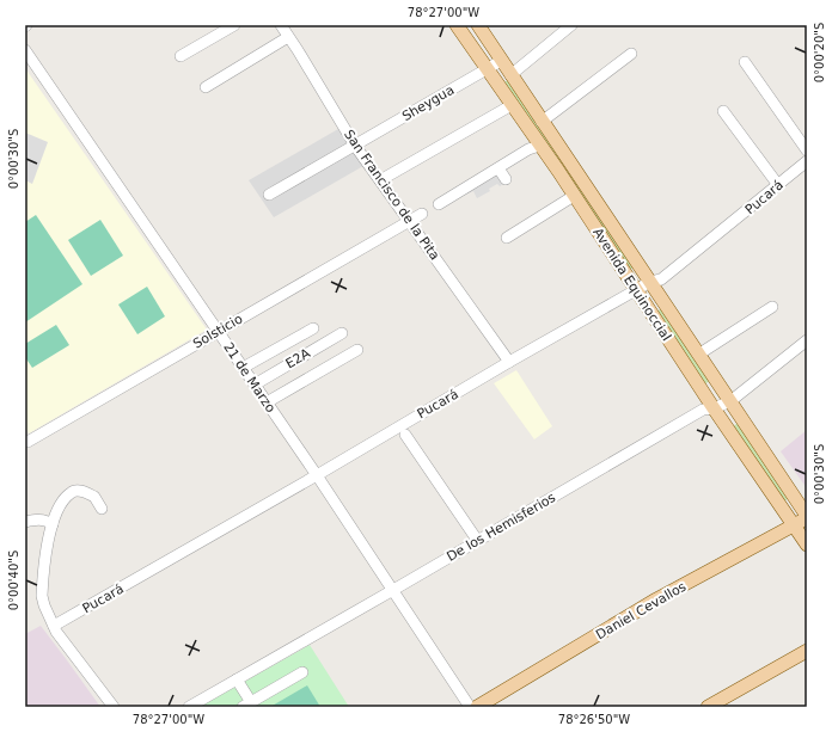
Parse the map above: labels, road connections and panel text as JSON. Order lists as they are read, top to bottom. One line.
{"streets":{"main road":["Avenida Equinoccial","Daniel Cevallos"],"street":["Sheygua","San Francisco de la Pita","Pucará","Solsticio","E2A","21 de Marzo","De los Hemisferios"]},"crossings":[["Sheygua","San Francisco de la Pita"],["Sheygua","Avenida Equinoccial"],["San Francisco de la Pita","Pucará"],["San Francisco de la Pita","Solsticio"],["Pucará","Avenida Equinoccial"],["Pucará","21 de Marzo"],["Avenida Equinoccial","De los Hemisferios"],["Avenida Equinoccial","Daniel Cevallos"],["Solsticio","21 de Marzo"],["E2A","21 de Marzo"],["21 de Marzo","De los Hemisferios"]],"coordinates":["78°27'00\"W","0°00'20\"S","0°00'30\"S","0°00'40\"S","78°26'50\"W"]}
